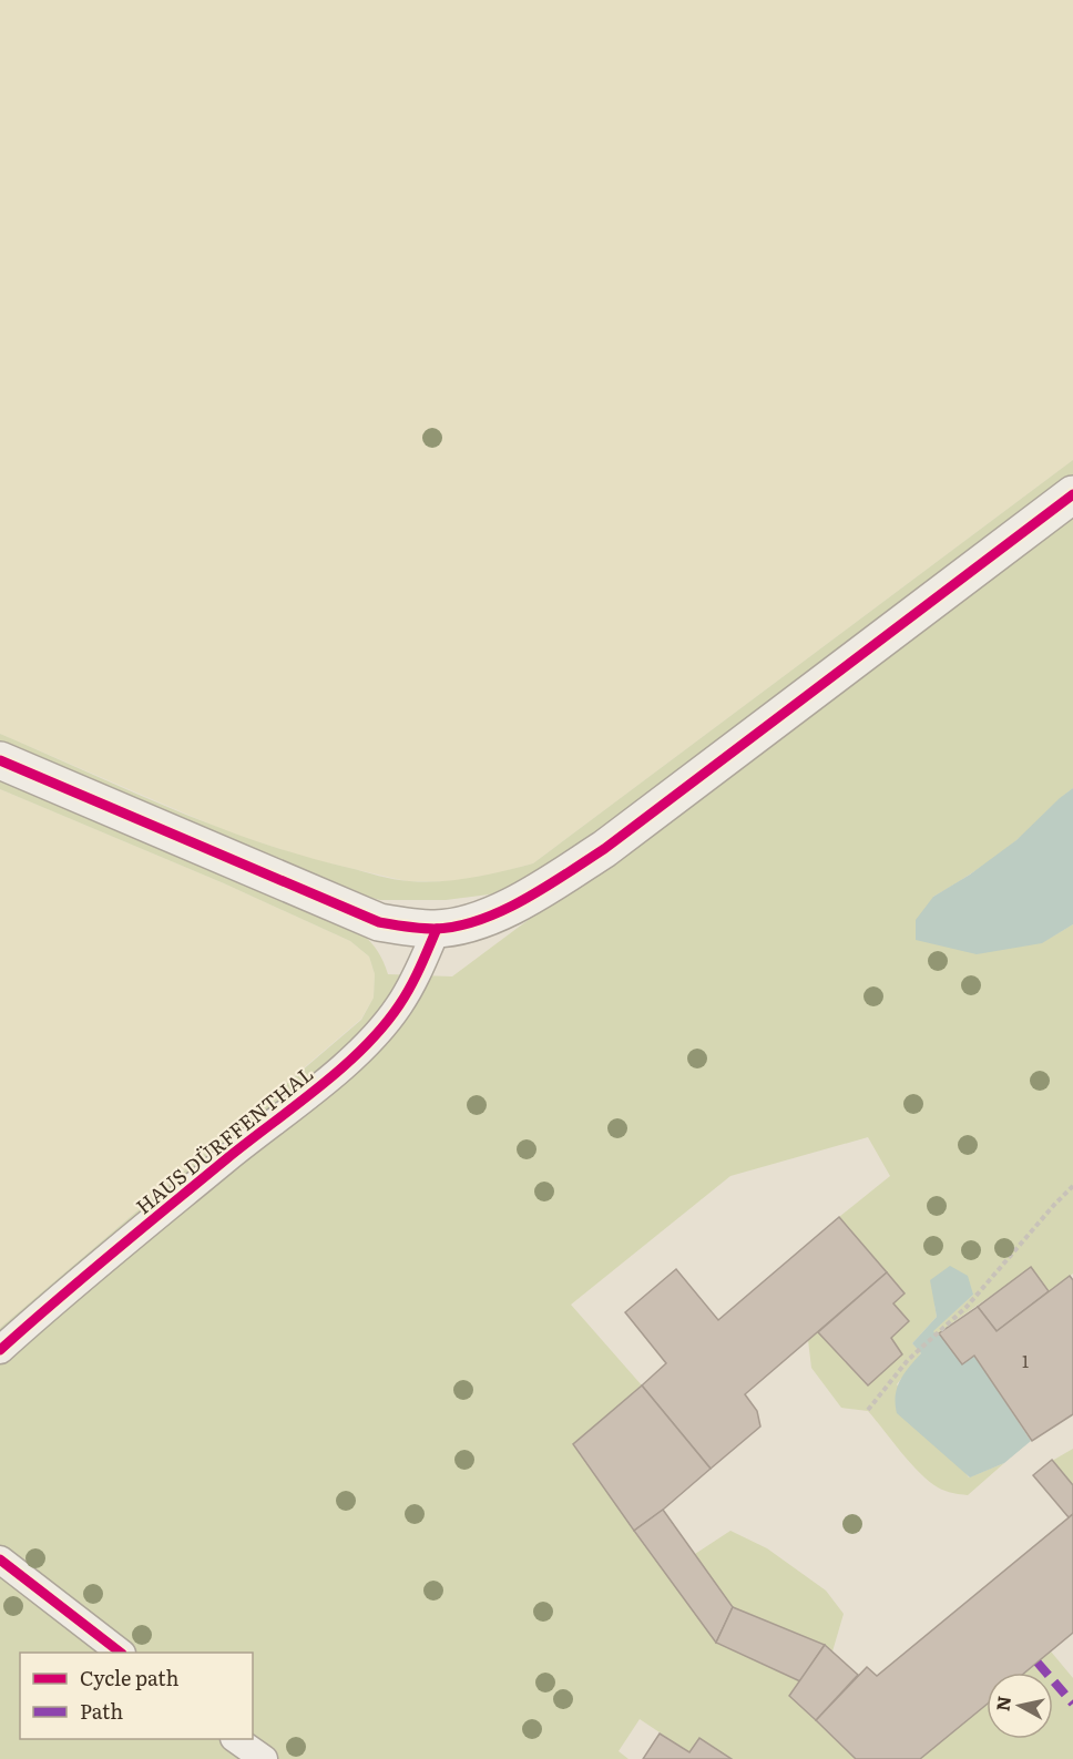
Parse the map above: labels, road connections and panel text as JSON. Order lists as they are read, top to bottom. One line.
{"streets":{"lane":["HAUS DÜRFFENTHAL"]},"house_numbers":["1"],"legend":["Cycle path","Path"],"north":"left"}
